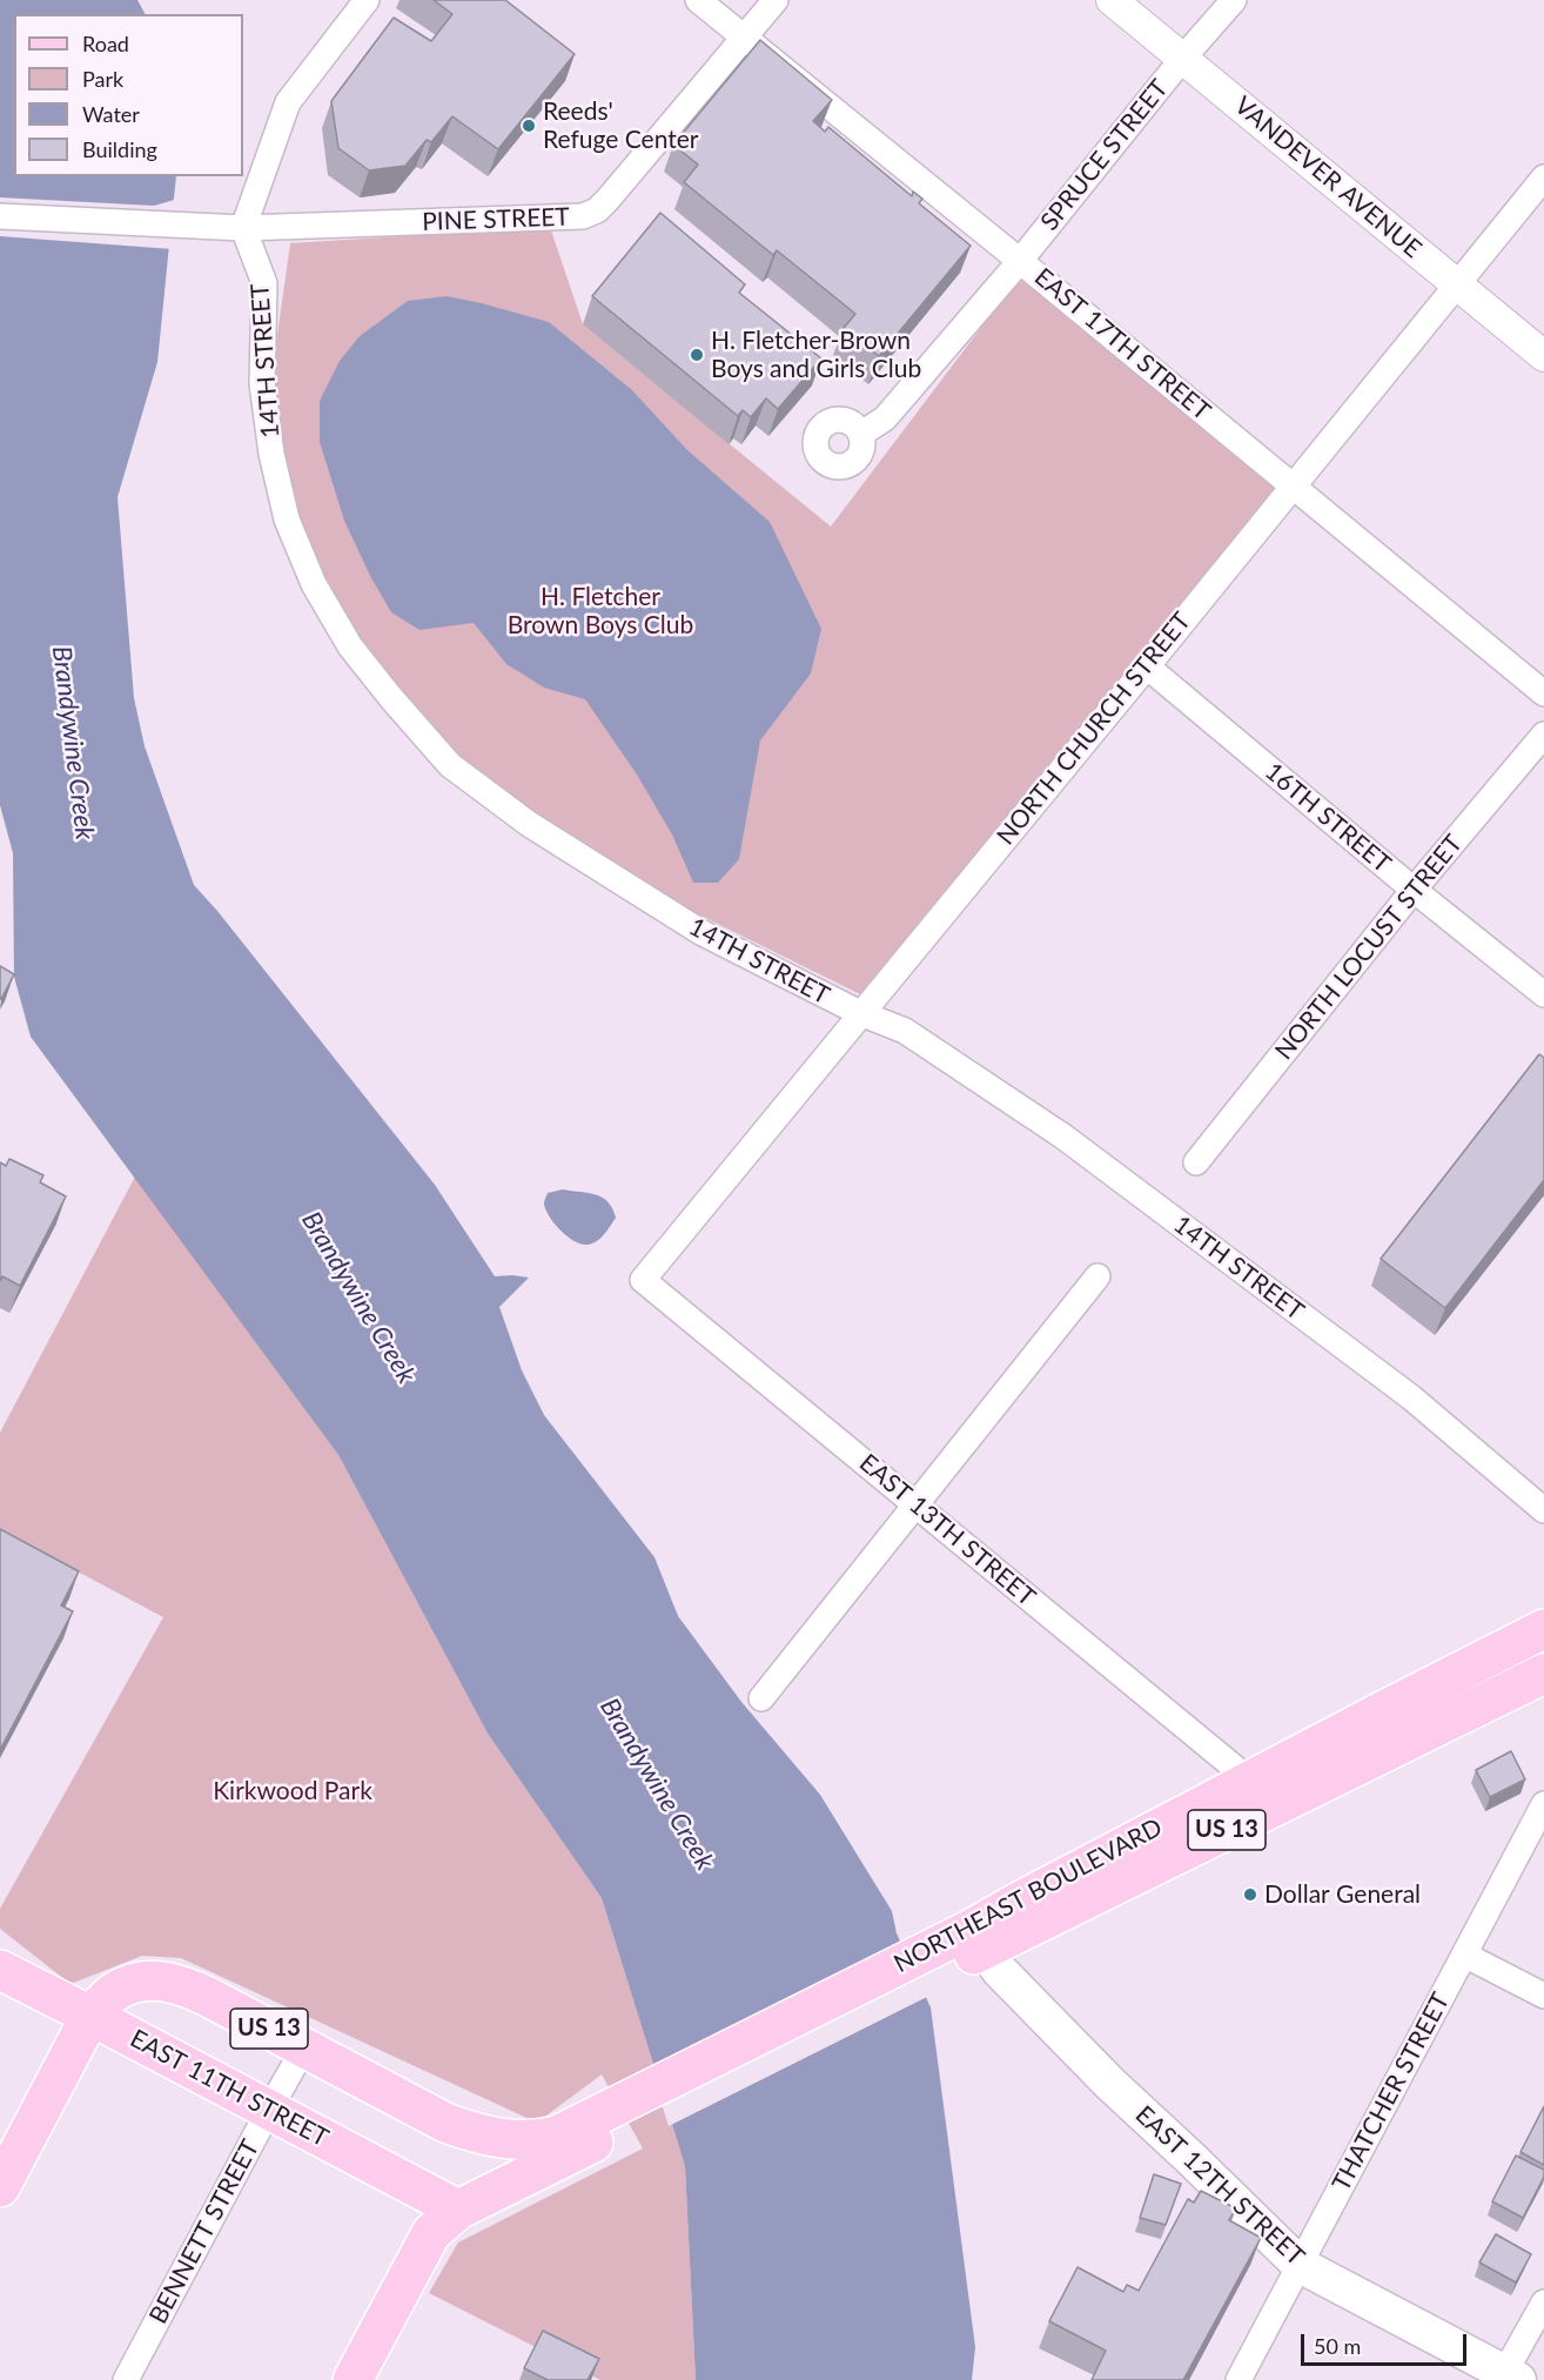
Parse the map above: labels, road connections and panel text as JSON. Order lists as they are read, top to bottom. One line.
{"streets":{"main road":["US 13","NORTHEAST BOULEVARD","EAST 11TH STREET","EAST 12TH STREET"],"street":["SPRUCE STREET","VANDEVER AVENUE","PINE STREET","EAST 17TH STREET","14TH STREET","NORTH CHURCH STREET","16TH STREET","NORTH LOCUST STREET","EAST 13TH STREET","THATCHER STREET","BENNETT STREET"]},"crossings":[["SPRUCE STREET","VANDEVER AVENUE"],["SPRUCE STREET","EAST 17TH STREET"],["VANDEVER AVENUE","NORTH CHURCH STREET"],["PINE STREET","EAST 17TH STREET"],["PINE STREET","14TH STREET"],["EAST 17TH STREET","NORTH CHURCH STREET"],["14TH STREET","NORTH CHURCH STREET"],["NORTH CHURCH STREET","16TH STREET"],["NORTH CHURCH STREET","EAST 13TH STREET"],["16TH STREET","NORTH LOCUST STREET"],["EAST 13TH STREET","NORTHEAST BOULEVARD"],["US 13","NORTHEAST BOULEVARD"],["US 13","EAST 11TH STREET"],["US 13","BENNETT STREET"],["NORTHEAST BOULEVARD","EAST 12TH STREET"],["EAST 11TH STREET","BENNETT STREET"],["THATCHER STREET","EAST 12TH STREET"]],"water":["Brandywine Creek"],"parks":["H. Fletcher Brown Boys Club","Kirkwood Park"],"places":["Reeds' Refuge Center","H. Fletcher-Brown Boys and Girls Club","Dollar General"],"legend":["Road","Park","Water","Building"],"scale_bar":"50 m"}
